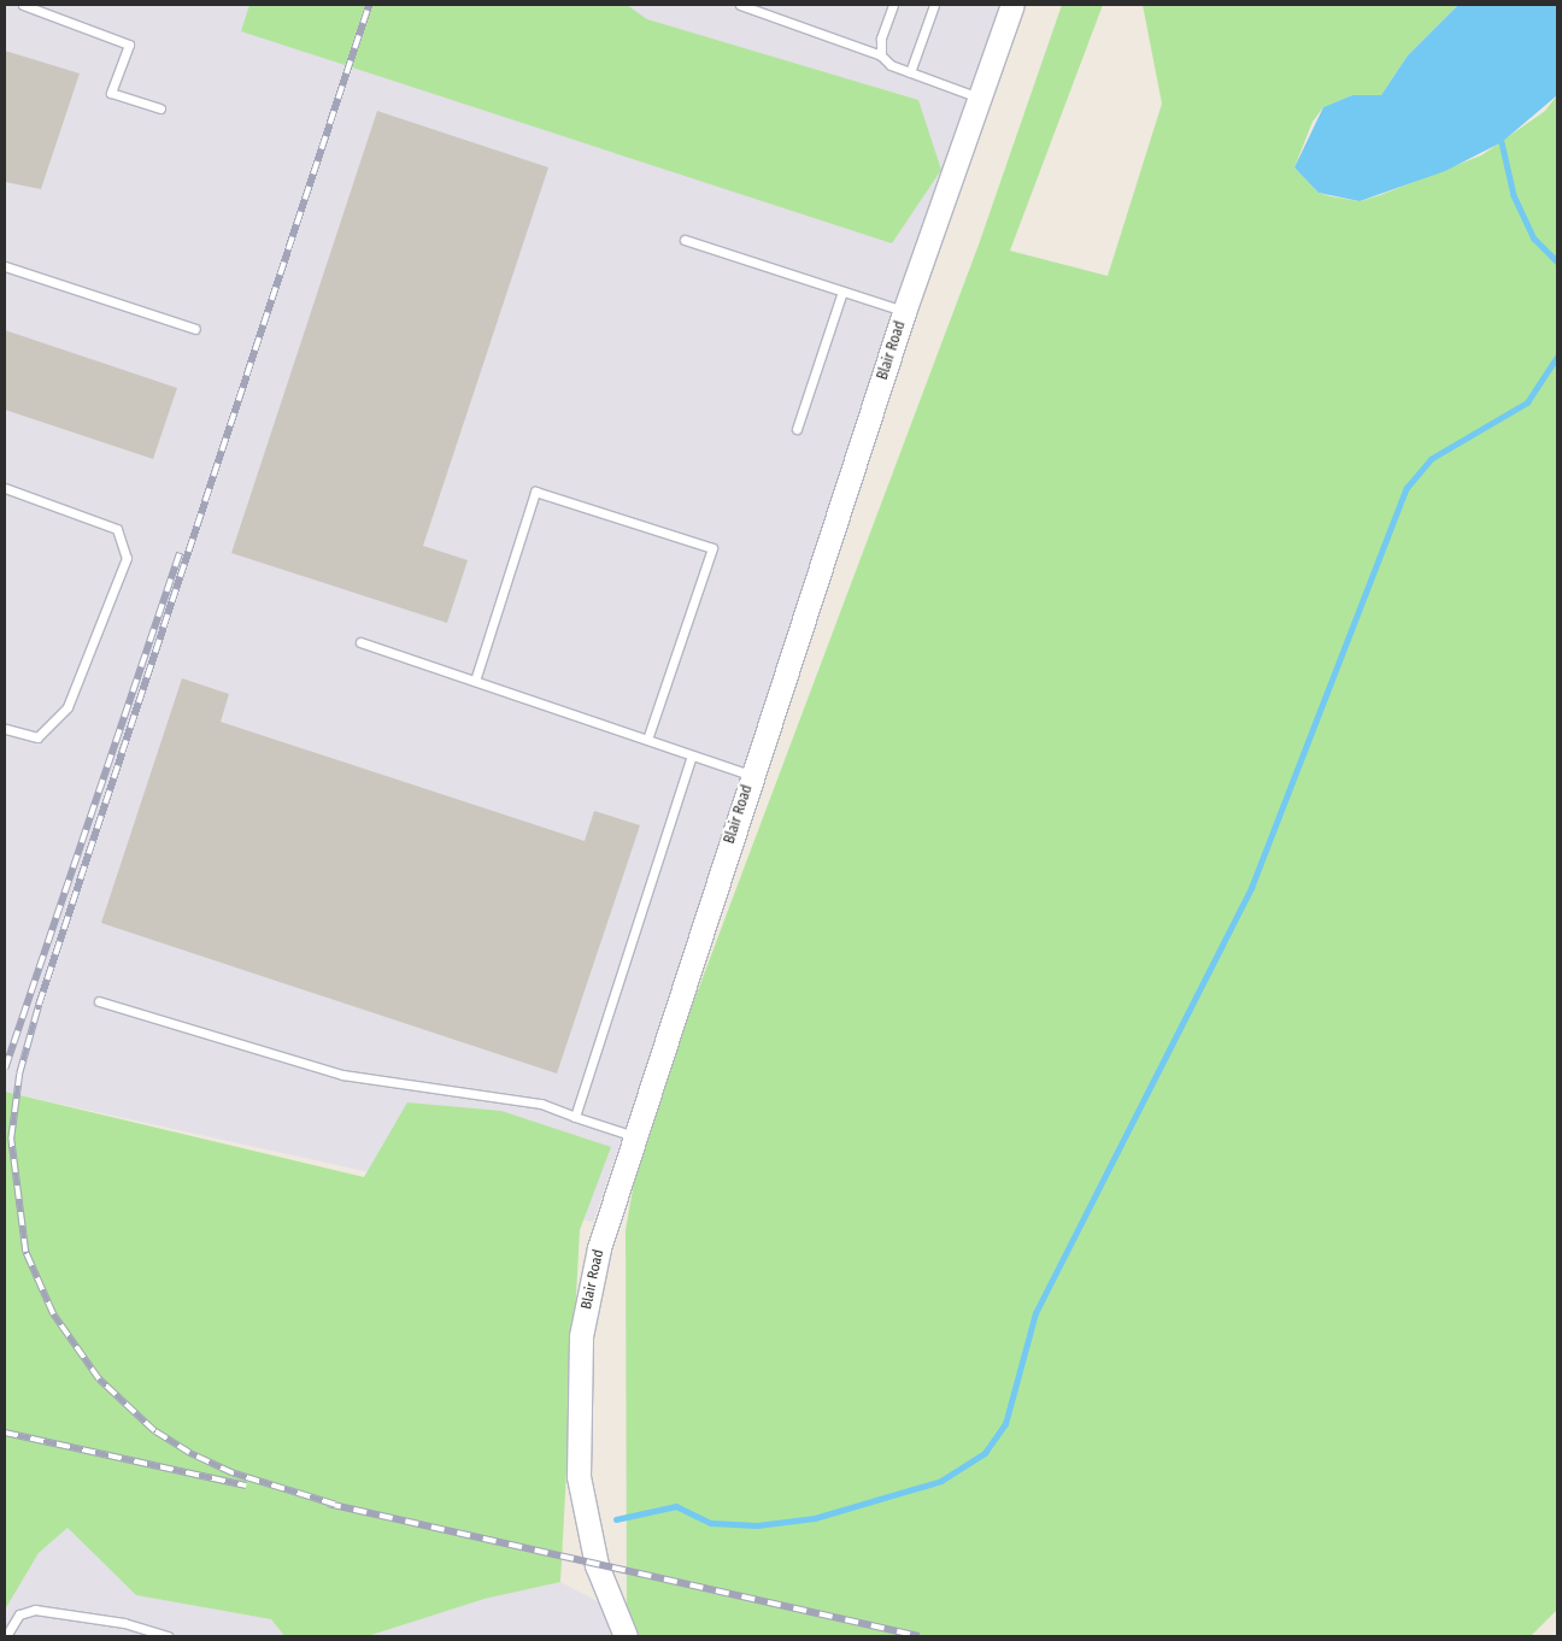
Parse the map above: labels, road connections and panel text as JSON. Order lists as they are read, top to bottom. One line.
{"streets":{"street":["Blair Road"]}}
